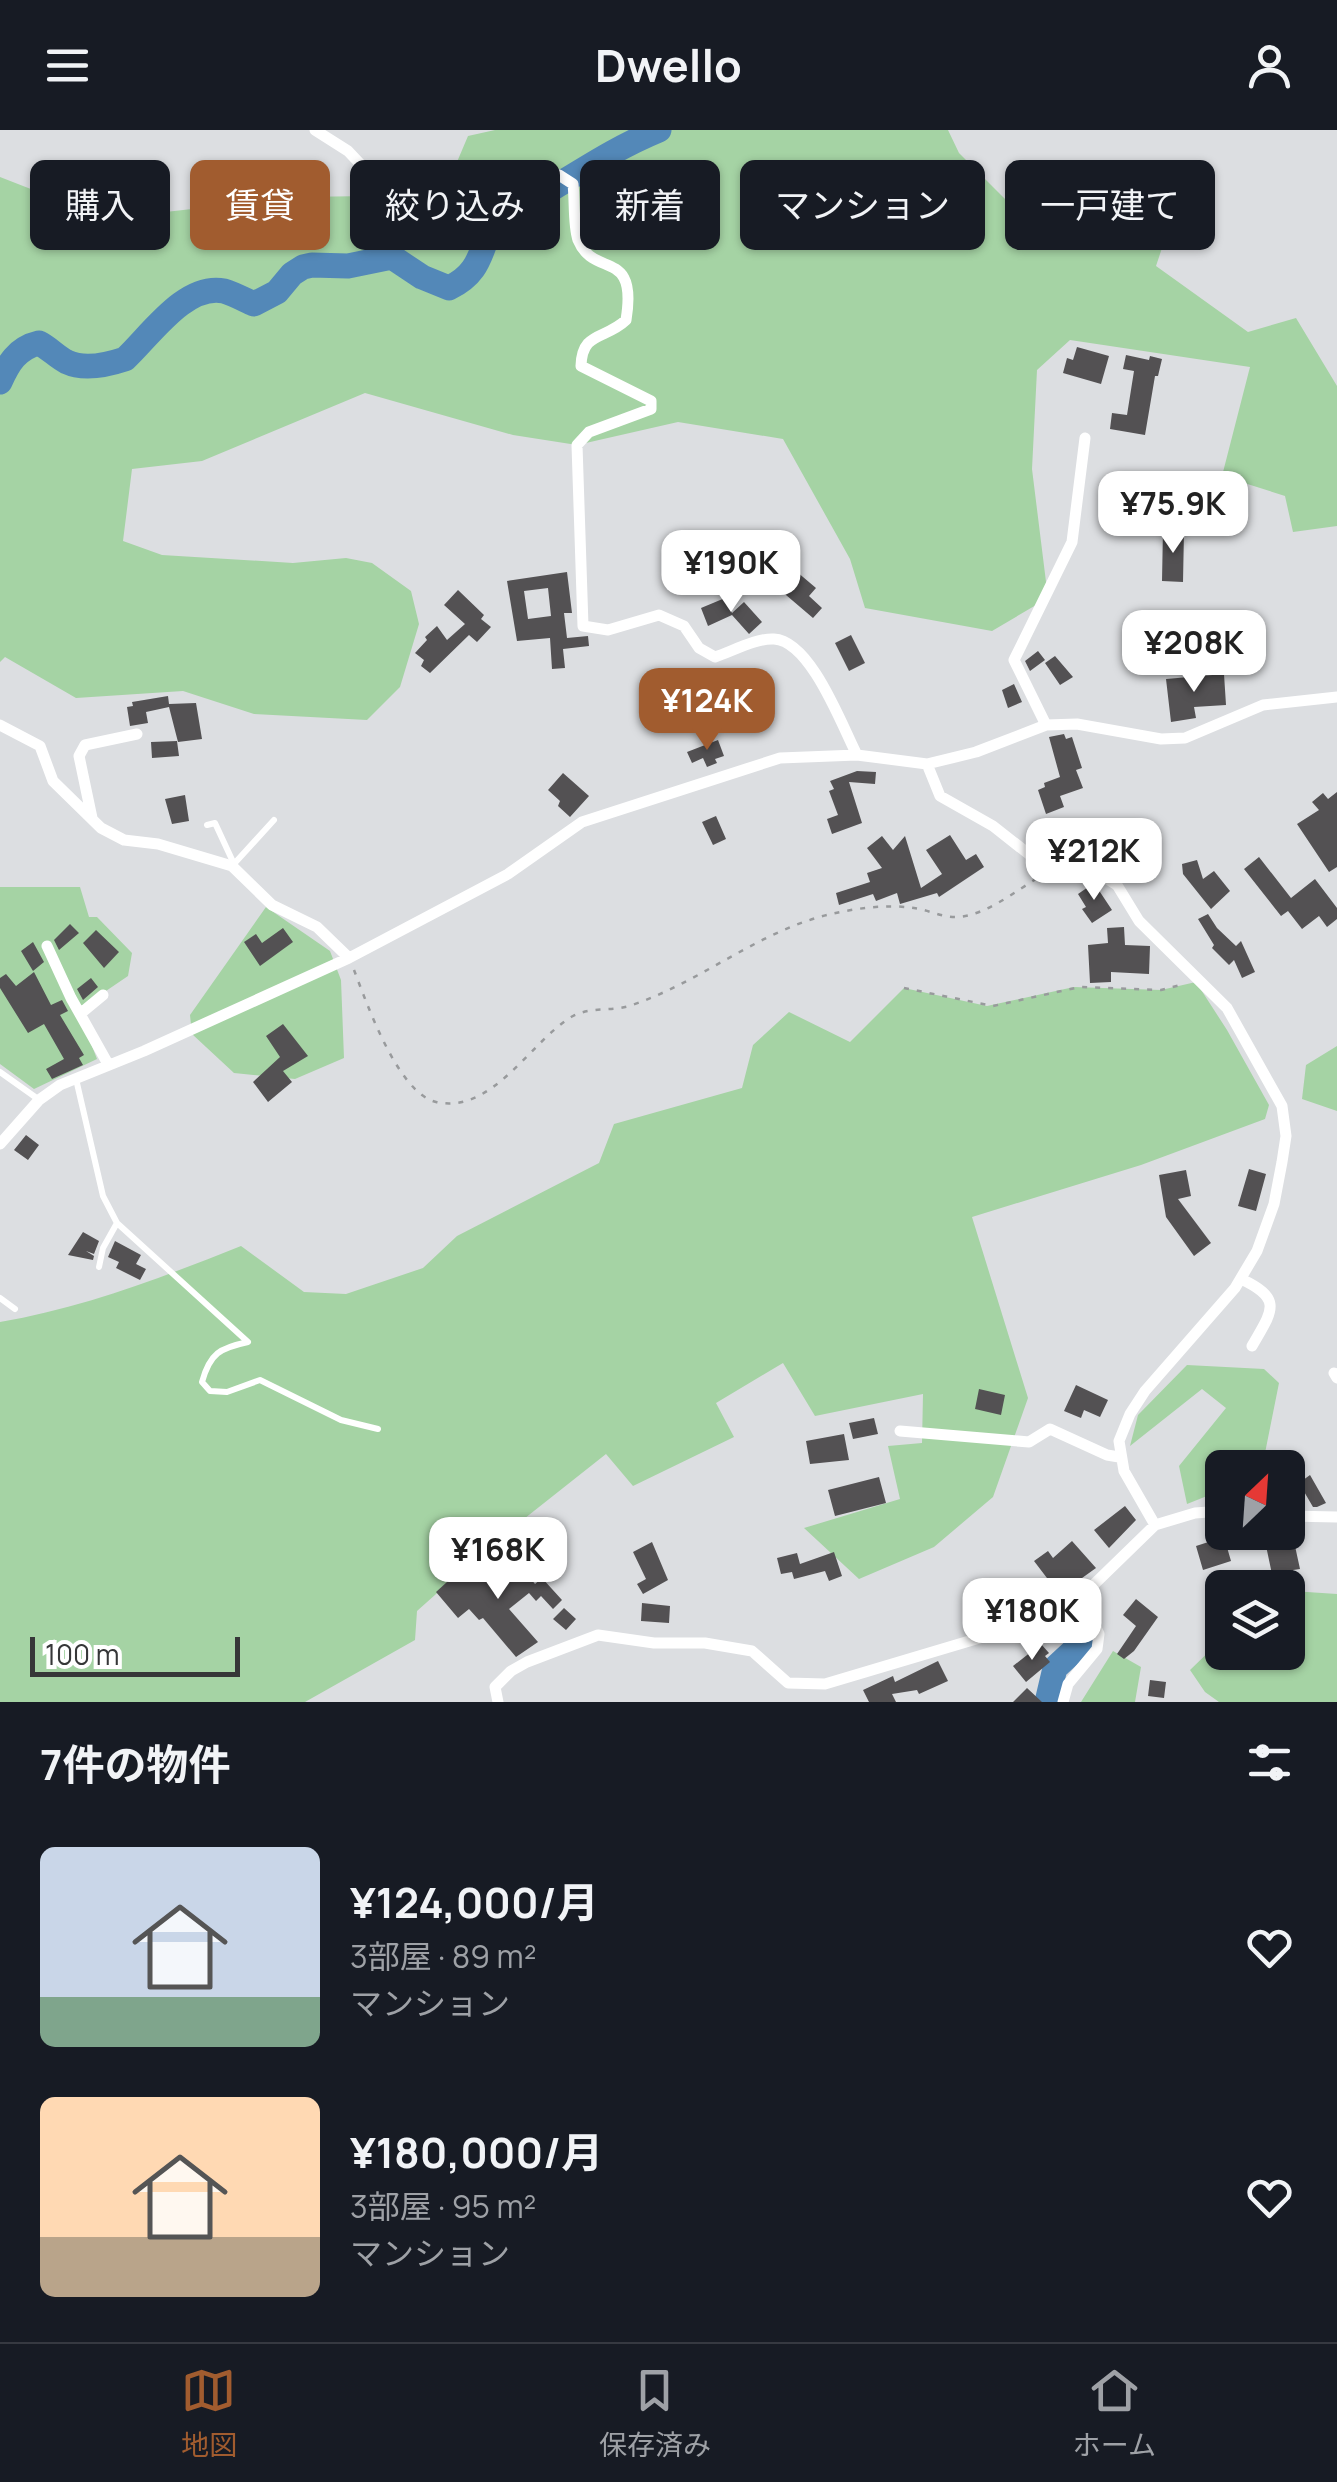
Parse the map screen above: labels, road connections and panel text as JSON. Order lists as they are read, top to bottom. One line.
{"scale_bar":"100 m","north":"top right","page":{"header":"Dwello","chip":["購入","賃貸","絞り込み","新着","マンション","一戸建て"],"price":["¥75.9K","¥190K","¥208K","¥124K","¥212K","¥168K","¥180K"],"scale":"100 m","heading":"7件の物件","list":[{"name":"¥124,000/月","note":"3部屋 · 89 m² · マンション"},{"name":"¥180,000/月","note":"3部屋 · 95 m² · マンション"}],"tabs":["地図","保存済み","ホーム"]}}
